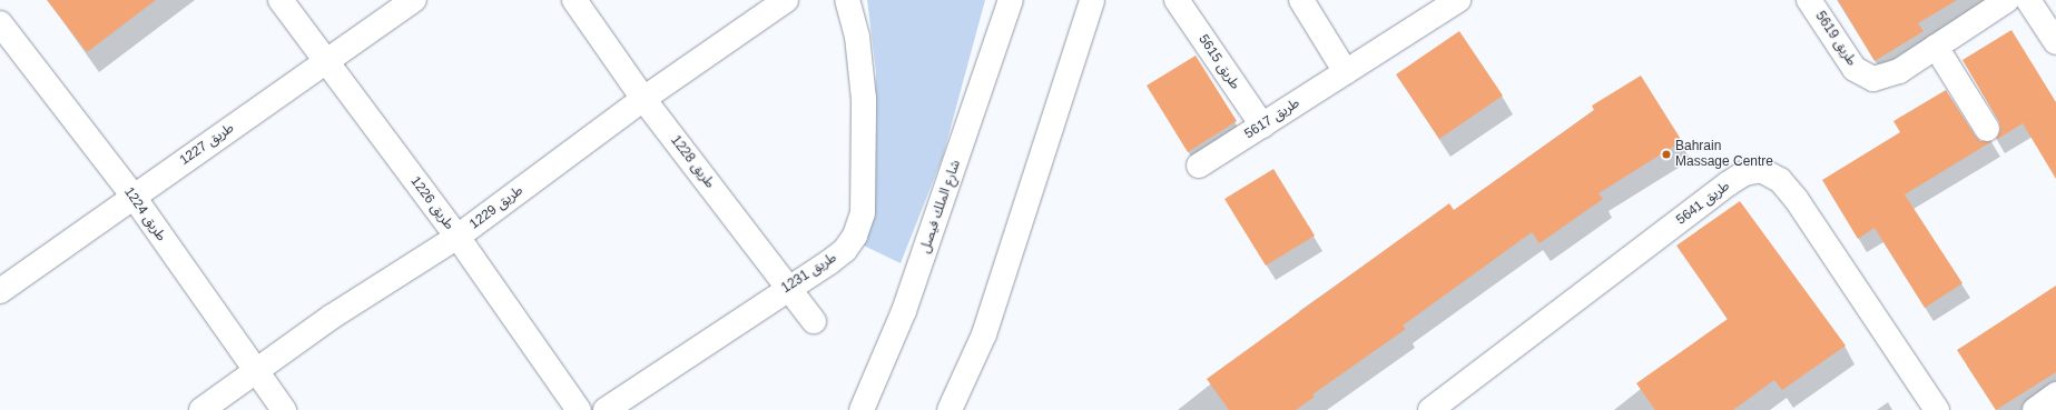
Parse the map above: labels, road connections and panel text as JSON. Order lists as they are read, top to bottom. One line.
{"streets":{"street":["طريق 5619","طريق 5615","طريق 5617","طريق 1227","طريق 1228","طريق 1226","طريق 5641","شارع الملك فيصل","طريق 1229","طريق 1224","طريق 1231"]},"crossings":[["طريق 5615","طريق 5617"],["طريق 1227","طريق 1226"],["طريق 1227","طريق 1224"],["طريق 1228","طريق 1229"],["طريق 1228","طريق 1231"],["طريق 1226","طريق 1229"],["طريق 1229","طريق 1224"]],"places":["Bahrain Massage Centre"]}
